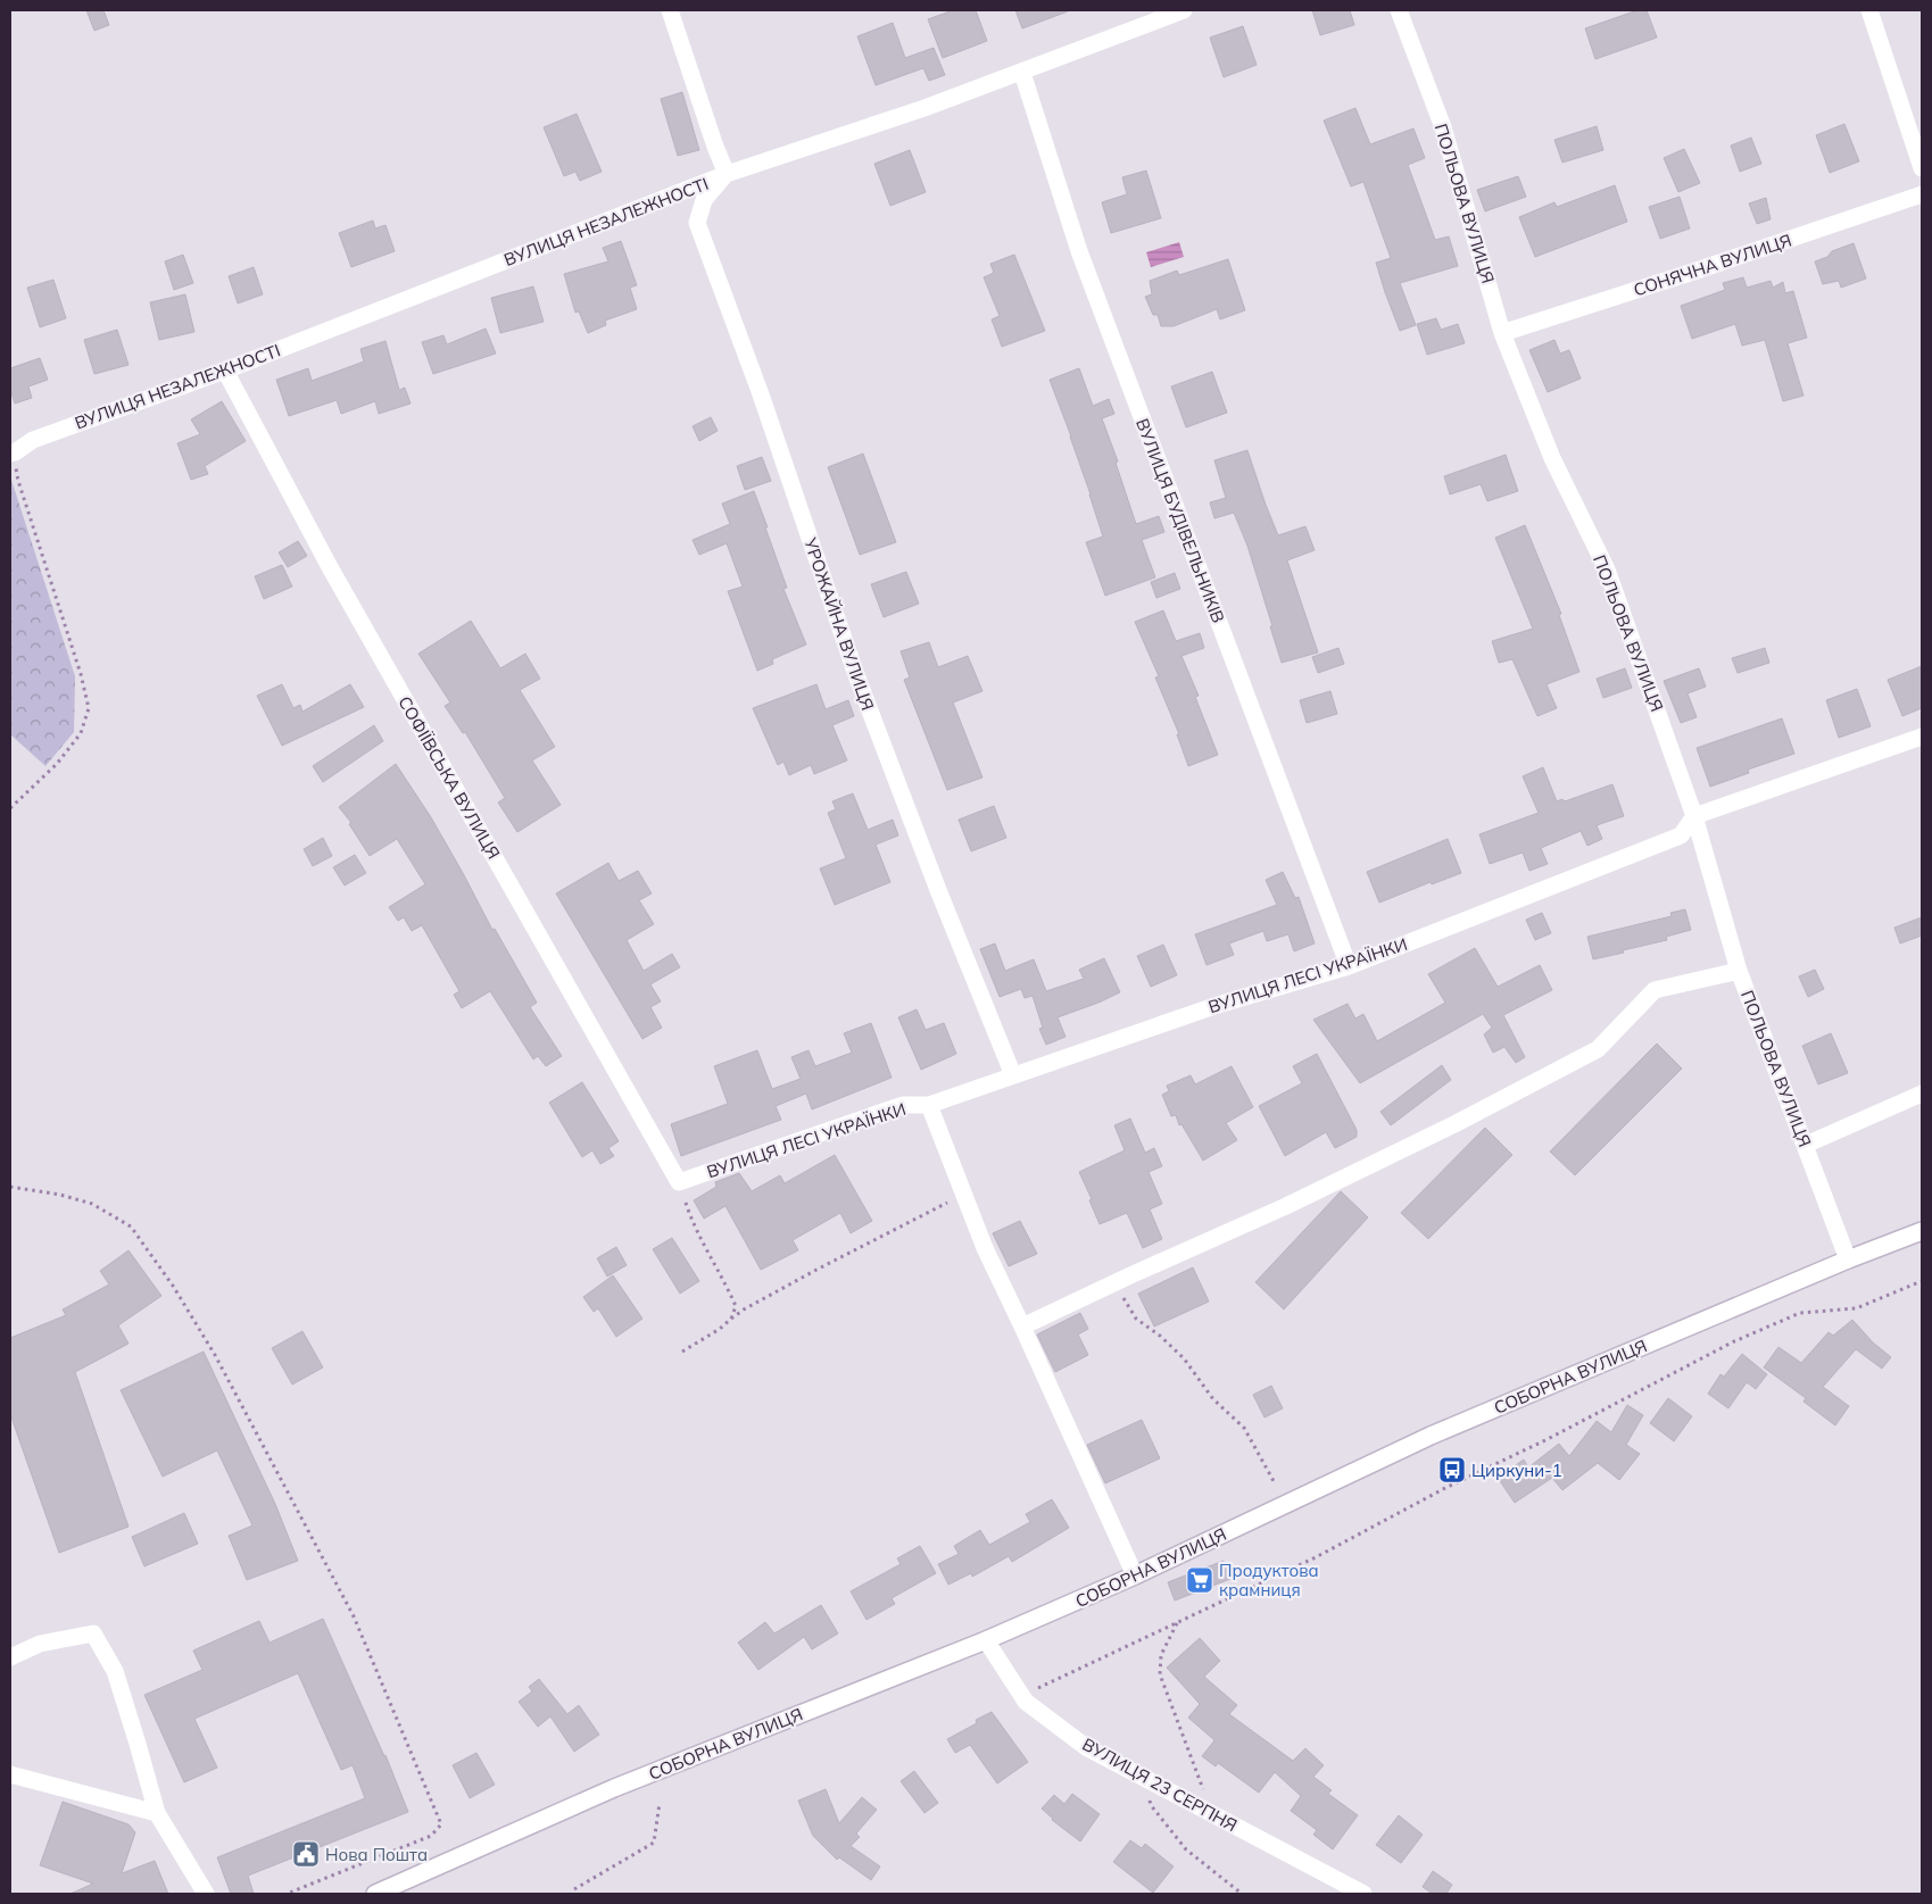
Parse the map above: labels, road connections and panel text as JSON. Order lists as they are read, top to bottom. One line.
{"streets":{"street":["ПОЛЬОВА ВУЛИЦЯ","ВУЛИЦЯ НЕЗАЛЕЖНОСТІ","СОНЯЧНА ВУЛИЦЯ","ВУЛИЦЯ БУДІВЕЛЬНИКІВ","УРОЖАЙНА ВУЛИЦЯ","СОФІЇВСЬКА ВУЛИЦЯ","ВУЛИЦЯ ЛЕСІ УКРАЇНКИ","СОБОРНА ВУЛИЦЯ","ВУЛИЦЯ 23 СЕРПНЯ"]},"crossings":[["ПОЛЬОВА ВУЛИЦЯ","СОНЯЧНА ВУЛИЦЯ"],["ПОЛЬОВА ВУЛИЦЯ","ВУЛИЦЯ ЛЕСІ УКРАЇНКИ"],["ПОЛЬОВА ВУЛИЦЯ","СОБОРНА ВУЛИЦЯ"],["ВУЛИЦЯ НЕЗАЛЕЖНОСТІ","ВУЛИЦЯ БУДІВЕЛЬНИКІВ"],["ВУЛИЦЯ НЕЗАЛЕЖНОСТІ","УРОЖАЙНА ВУЛИЦЯ"],["ВУЛИЦЯ НЕЗАЛЕЖНОСТІ","СОФІЇВСЬКА ВУЛИЦЯ"],["ВУЛИЦЯ БУДІВЕЛЬНИКІВ","ВУЛИЦЯ ЛЕСІ УКРАЇНКИ"],["УРОЖАЙНА ВУЛИЦЯ","ВУЛИЦЯ ЛЕСІ УКРАЇНКИ"],["СОФІЇВСЬКА ВУЛИЦЯ","ВУЛИЦЯ ЛЕСІ УКРАЇНКИ"],["СОБОРНА ВУЛИЦЯ","ВУЛИЦЯ 23 СЕРПНЯ"]],"places":{"bus stop":["Циркуни-1"],"supermarket":["Продуктова крамниця"],"public building":["Нова Пошта"]}}
